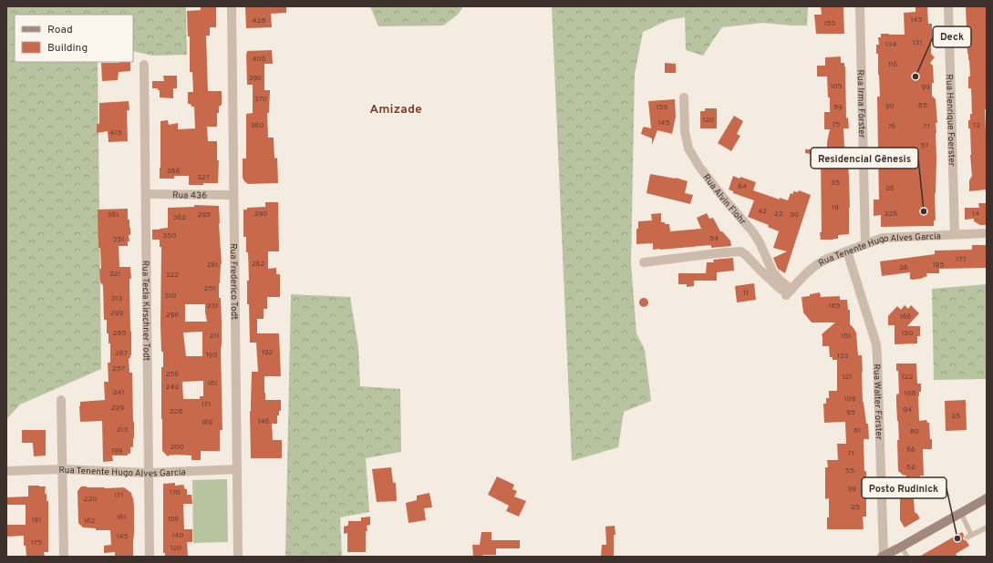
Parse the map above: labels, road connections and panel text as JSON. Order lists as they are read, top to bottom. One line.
{"streets":{"street":["Rua Irma Förster","Rua Henrique Foerster","Rua 436","Rua Alvin Flohr","Rua Tenente Hugo Alves Garcia","Rua Frederico Todt","Rua Tecla Kirschner Todt","Rua Walter Förster"]},"crossings":[["Rua Irma Förster","Rua Tenente Hugo Alves Garcia"],["Rua Henrique Foerster","Rua Tenente Hugo Alves Garcia"],["Rua 436","Rua Frederico Todt"],["Rua 436","Rua Tecla Kirschner Todt"],["Rua Alvin Flohr","Rua Tenente Hugo Alves Garcia"],["Rua Tenente Hugo Alves Garcia","Rua Frederico Todt"],["Rua Tenente Hugo Alves Garcia","Rua Tecla Kirschner Todt"],["Rua Tenente Hugo Alves Garcia","Rua Walter Förster"]],"districts":["Amizade"],"places":["Deck","Residencial Gênesis","Posto Rudinick"],"house_numbers":["145","428","155","131","134","406","116","390","105","99","370","85","90","155","89","120","145","75","360","72","76","71","415","57","386","327","35","64","26","19","42","290","22","226","14","361","295","30","362","350","54","351","177","262","261","195","26","321","322","251","11","310","313","231","185","299","296","166","285","150","211","151","192","267","195","133","257","256","121","122","181","242","241","108","109","171","229","94","228","95","35","146","169","213","81","80","200","66","199","71","52","55","39","170","171","220","25","161","156","191","162","140","145","175","120"],"legend":["Road","Building"]}
